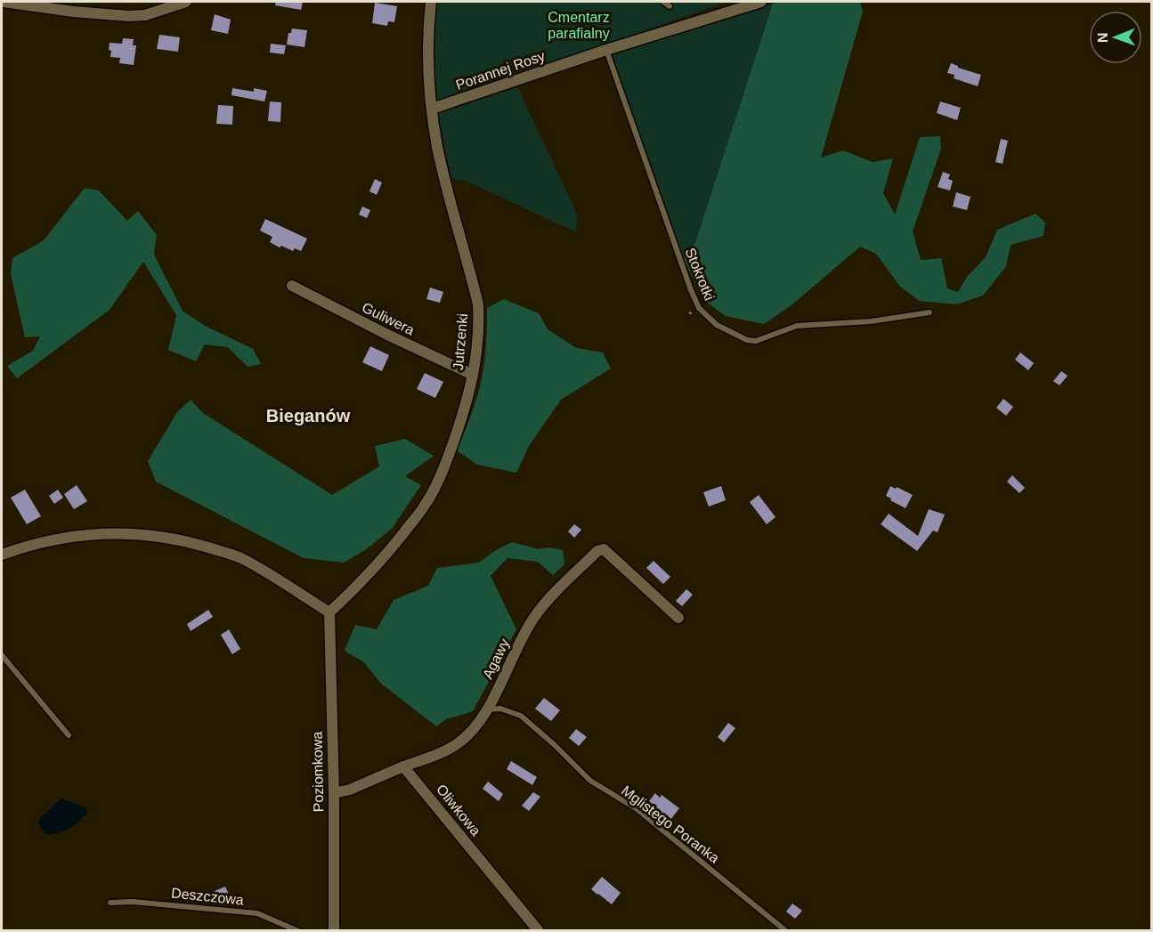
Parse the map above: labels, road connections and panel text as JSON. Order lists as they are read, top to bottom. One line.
{"streets":{"street":["Porannej Rosy","Guliwera","Jutrzenki","Agawy","Poziomkowa","Oliwkowa"],"lane":["Stokrotki","Mglistego Poranka","Deszczowa"]},"crossings":[["Porannej Rosy","Stokrotki"],["Porannej Rosy","Jutrzenki"],["Guliwera","Jutrzenki"],["Jutrzenki","Poziomkowa"],["Agawy","Oliwkowa"],["Agawy","Mglistego Poranka"]],"districts":["Bieganów"],"parks":["Cmentarz parafialny"],"north":"left"}
